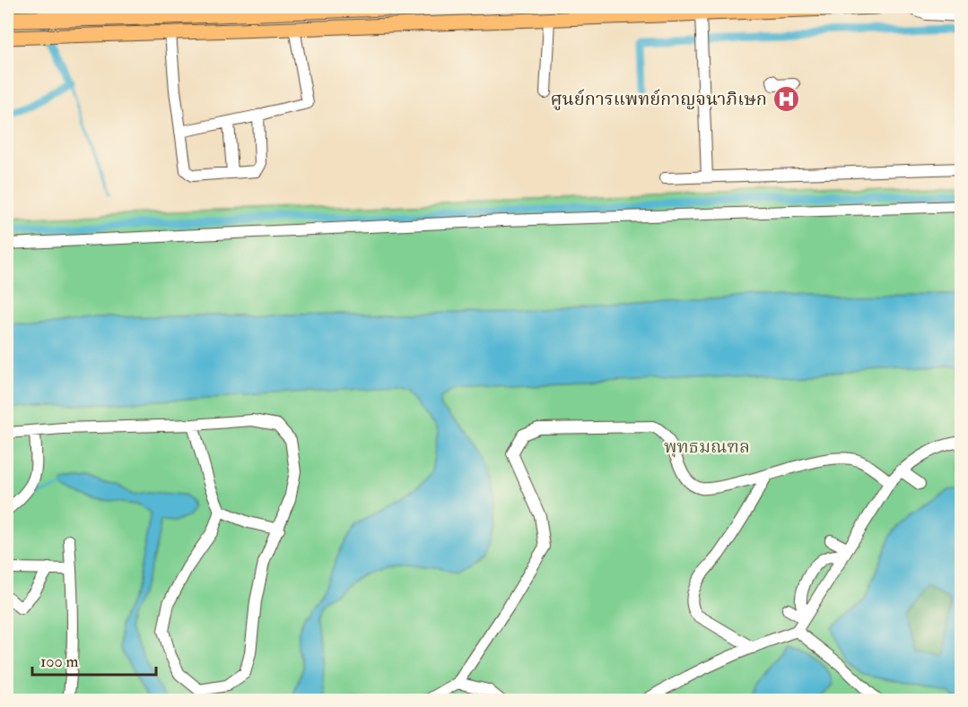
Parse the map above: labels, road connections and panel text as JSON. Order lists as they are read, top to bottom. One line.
{"parks":["พุทธมณฑล"],"places":{"hospital":["ศูนย์การแพทย์กาญจนาภิเษก"]},"scale_bar":"100 m"}
